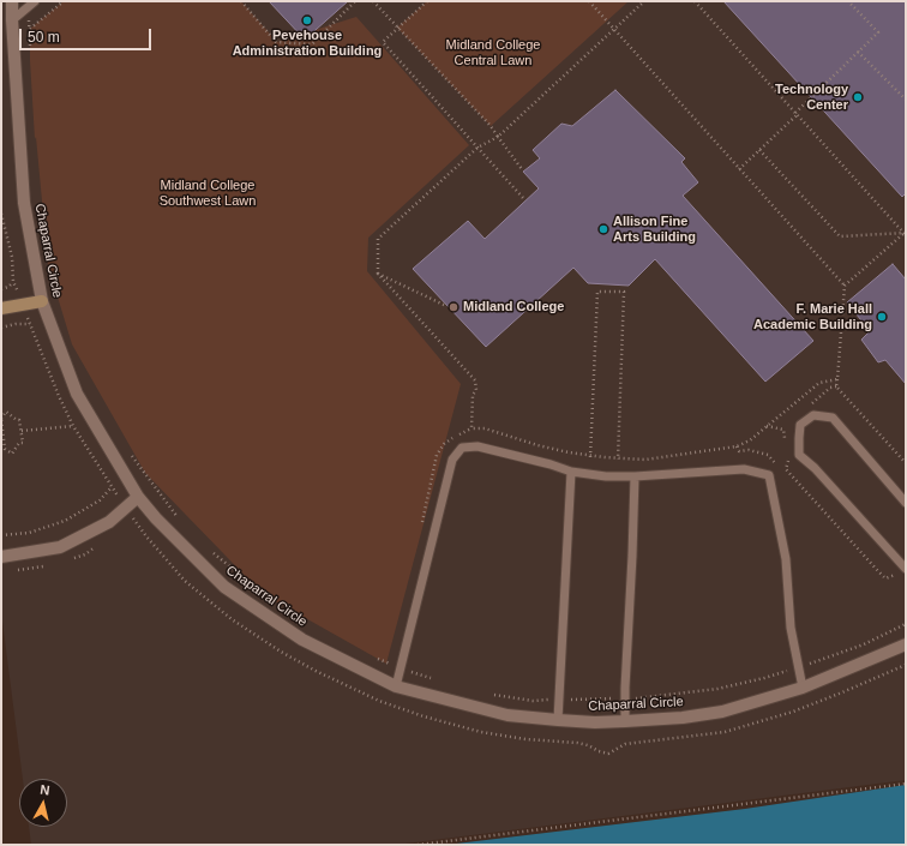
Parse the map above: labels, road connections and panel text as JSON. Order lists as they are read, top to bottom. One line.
{"streets":{"street":["Chaparral Circle"]},"parks":["Midland College Central Lawn","Midland College Southwest Lawn"],"places":["Pevehouse Administration Building","Technology Center","Allison Fine Arts Building","Midland College","F. Marie Hall Academic Building"],"scale_bar":"50 m","north":"top"}
